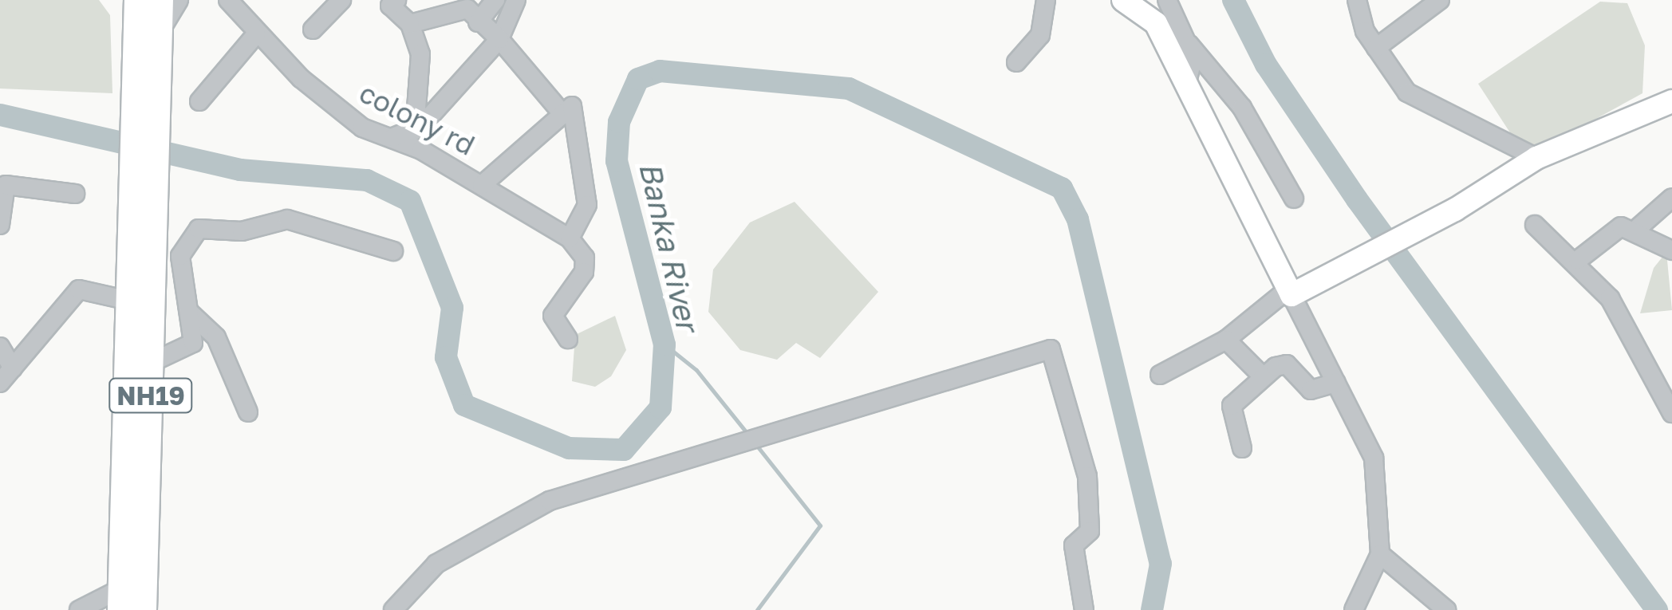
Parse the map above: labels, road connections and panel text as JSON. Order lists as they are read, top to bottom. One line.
{"streets":{"highway":["NH19"],"street":["colony rd"]},"water":["Banka River"]}
